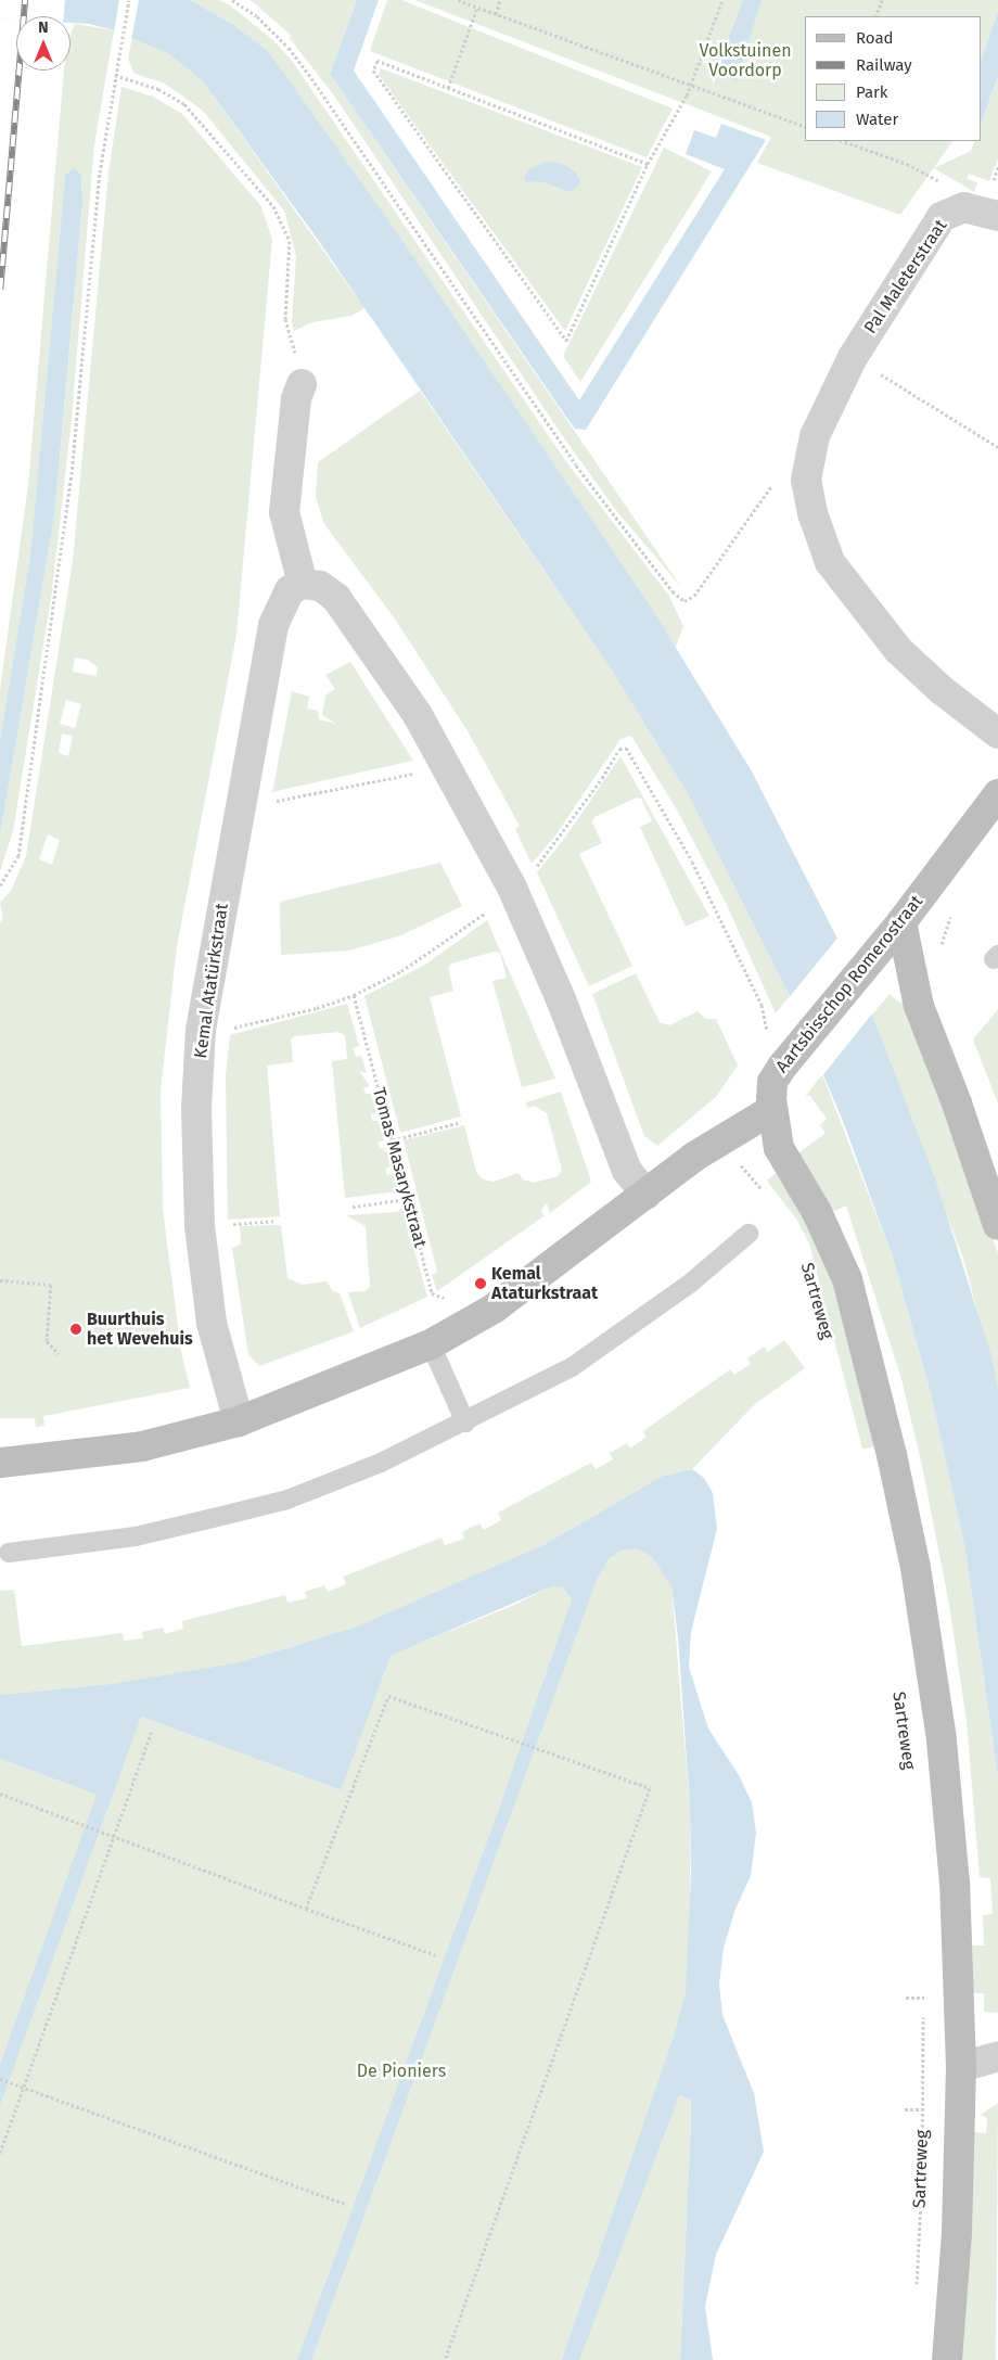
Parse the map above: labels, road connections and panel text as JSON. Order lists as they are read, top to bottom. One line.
{"streets":{"street":["Pal Maleterstraat","Kemal Atatürkstraat","Aartsbisschop Romerostraat","Sartreweg"],"path":["Tomas Masarykstraat"]},"crossings":[["Aartsbisschop Romerostraat","Sartreweg"]],"parks":["Volkstuinen Voordorp","De Pioniers"],"places":["Kemal Ataturkstraat","Buurthuis het Wevehuis"],"legend":["Road","Railway","Park","Water"],"north":"top"}
